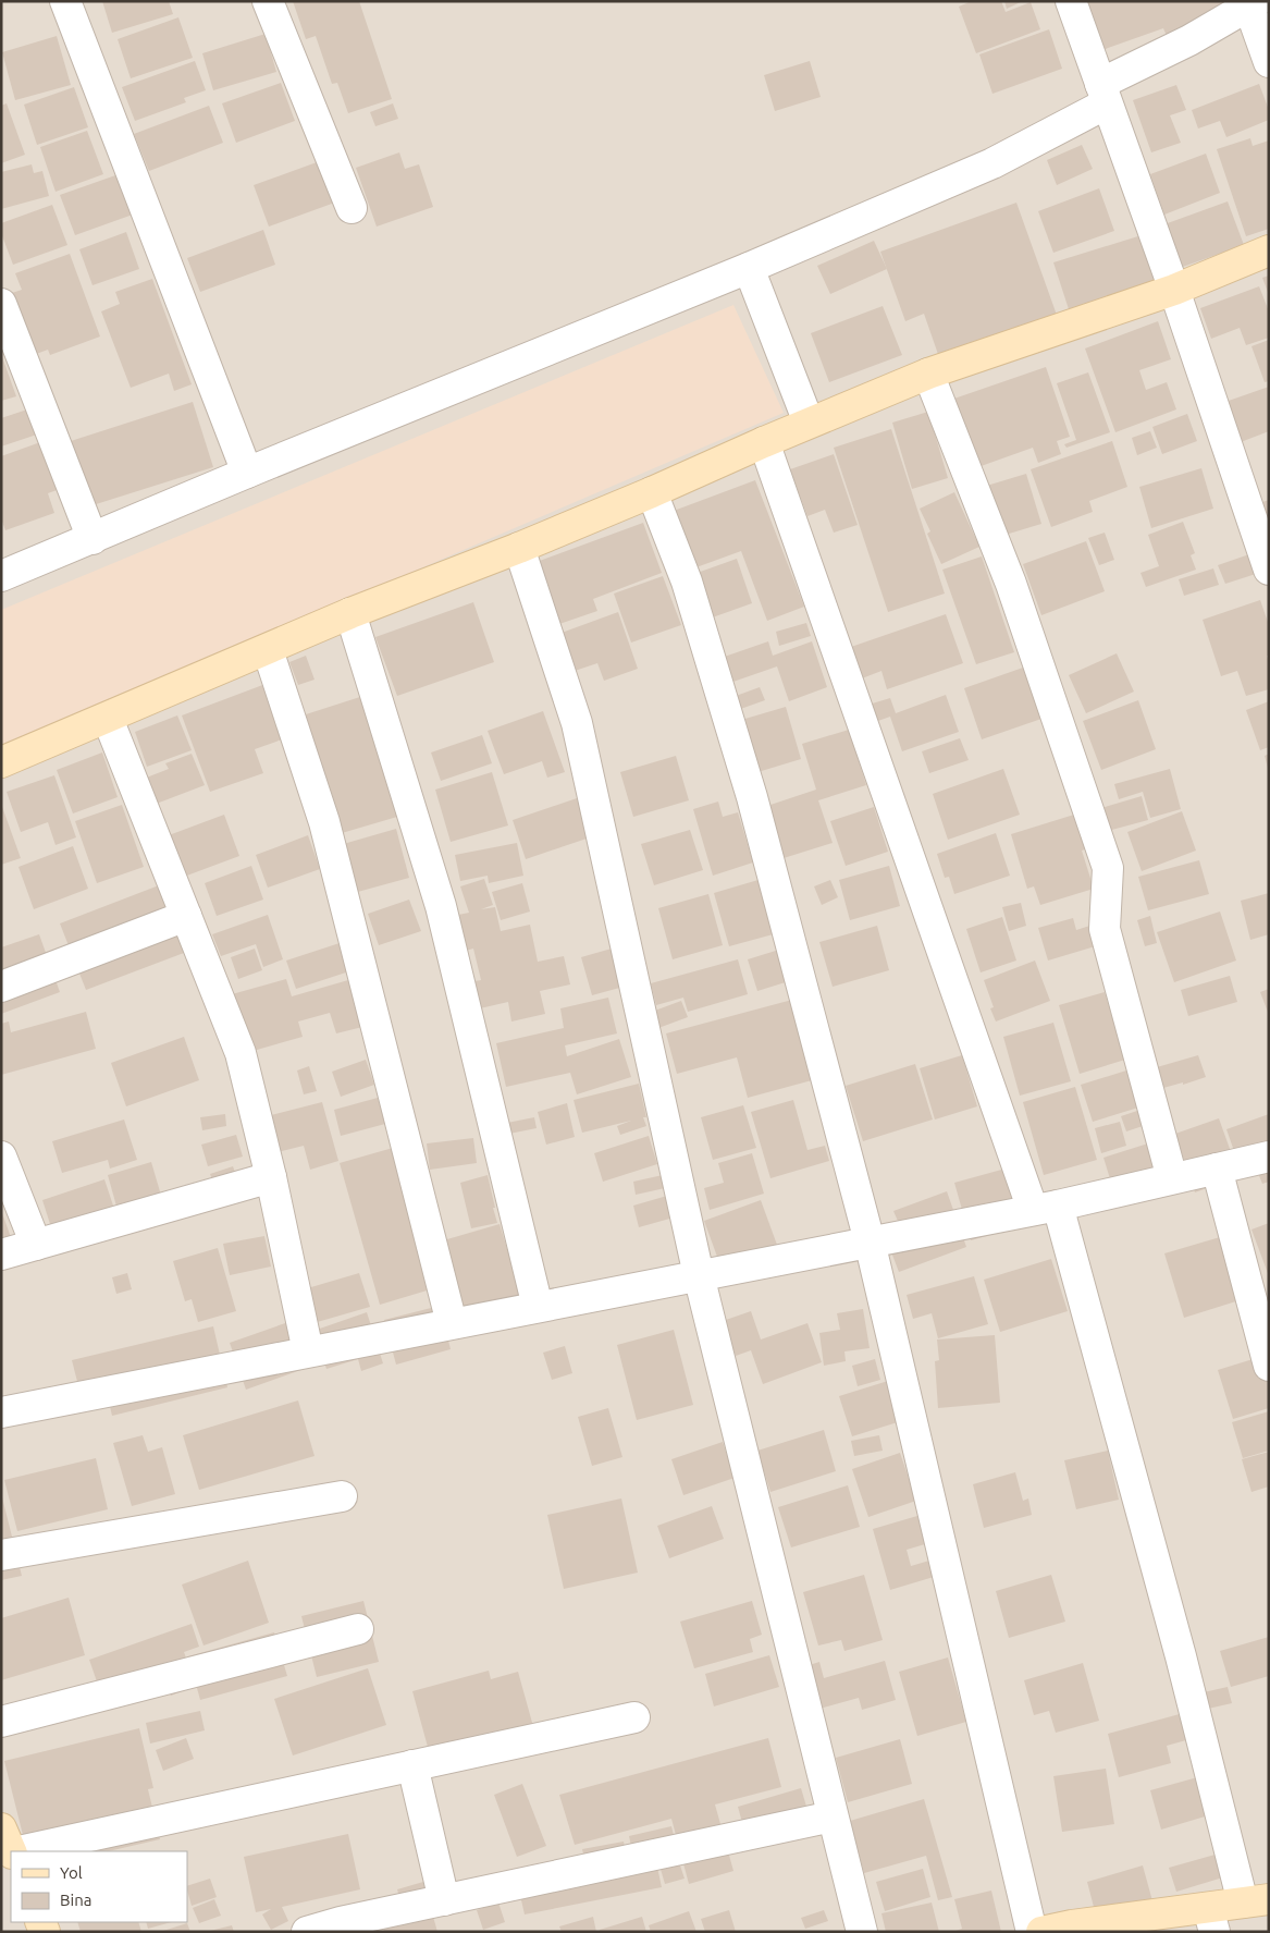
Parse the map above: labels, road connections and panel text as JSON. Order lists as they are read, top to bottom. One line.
{"legend":["Yol","Bina"]}
